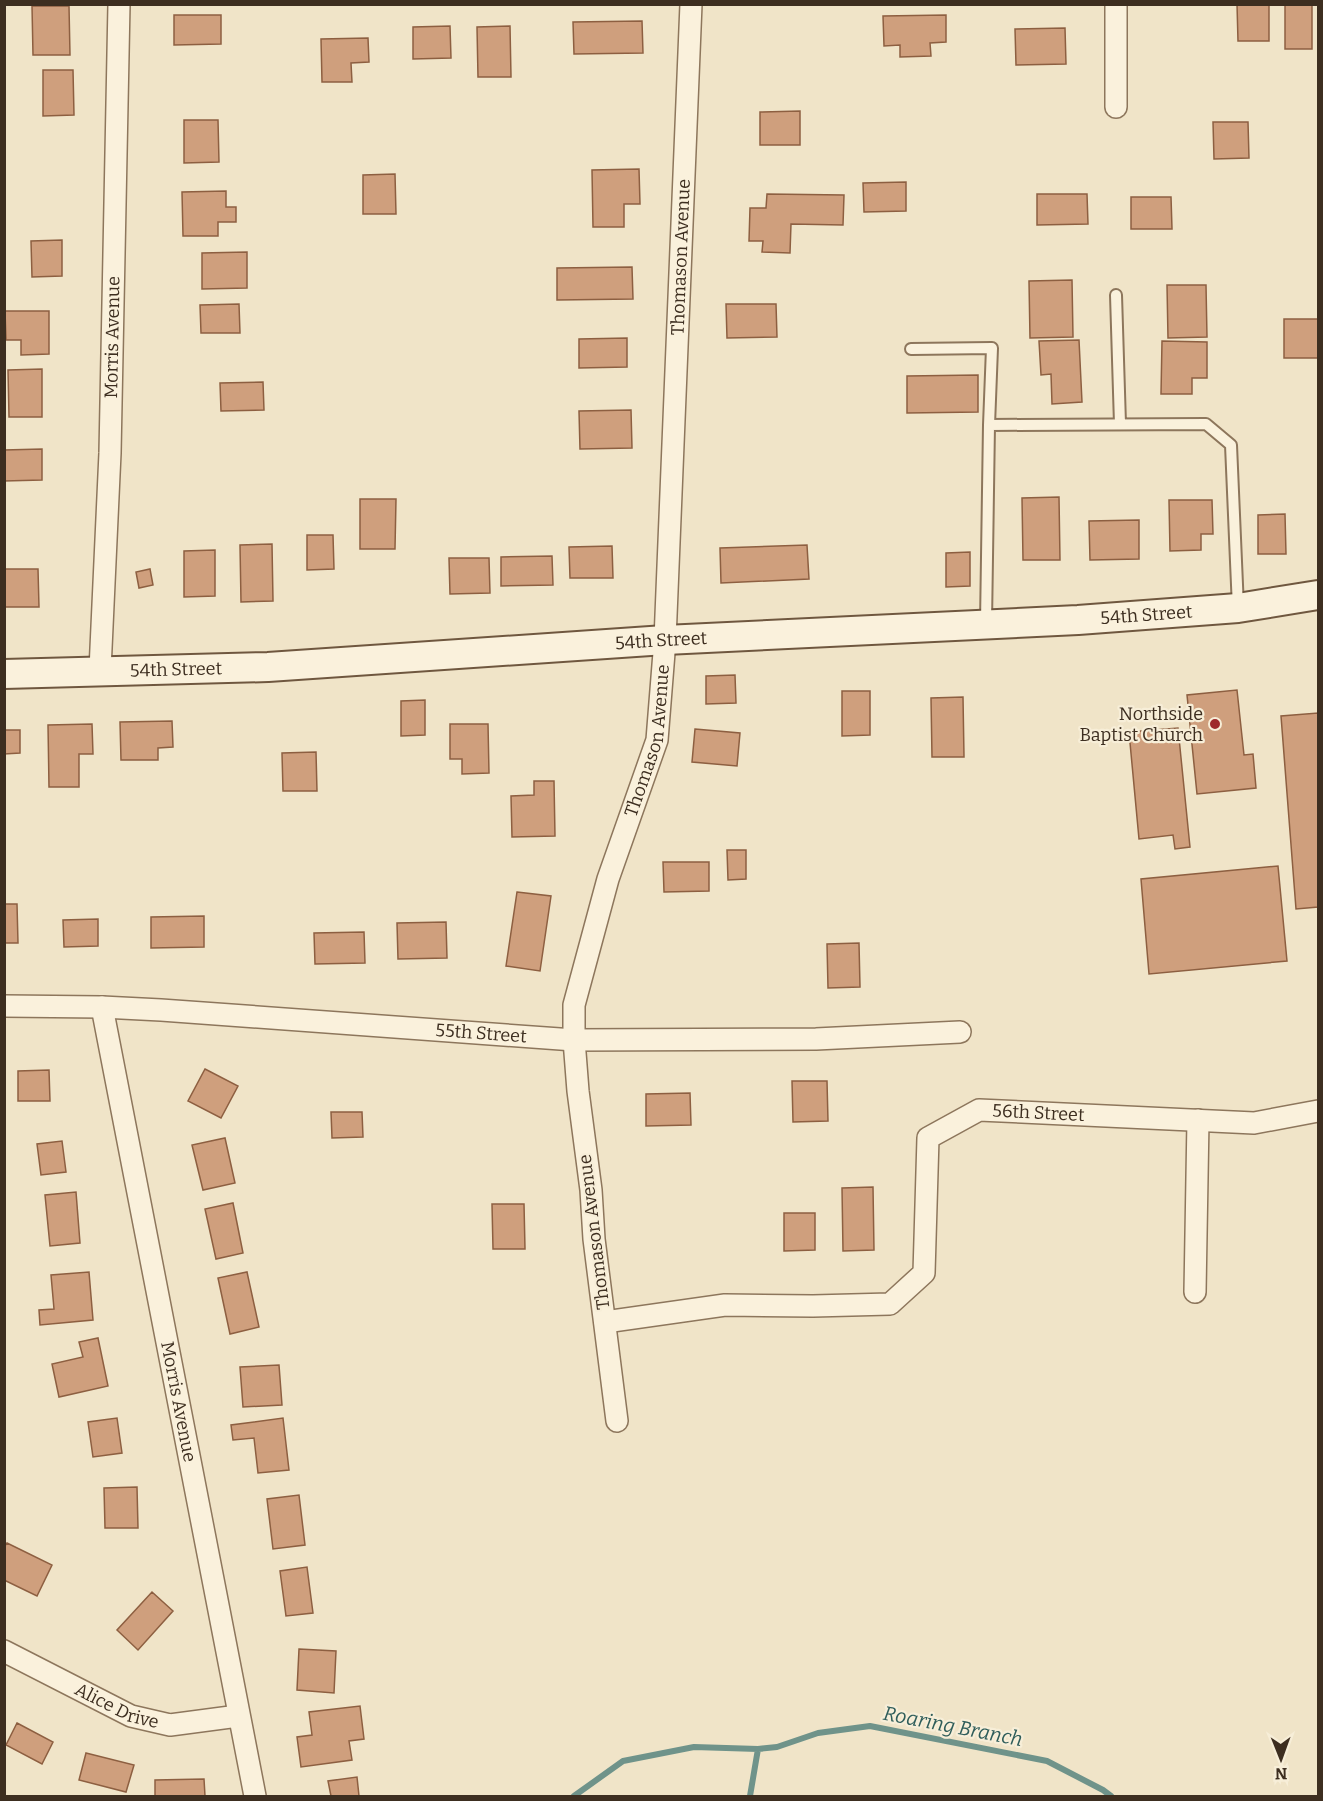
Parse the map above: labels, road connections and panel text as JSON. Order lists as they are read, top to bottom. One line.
{"streets":{"main road":["54th Street"],"street":["Thomason Avenue","Morris Avenue","55th Street","56th Street","Alice Drive"]},"crossings":[["Thomason Avenue","54th Street"],["Thomason Avenue","55th Street"],["Thomason Avenue","56th Street"],["Morris Avenue","54th Street"],["Morris Avenue","55th Street"],["Morris Avenue","Alice Drive"]],"water":["Roaring Branch"],"places":["Northside Baptist Church"],"north":"bottom"}
